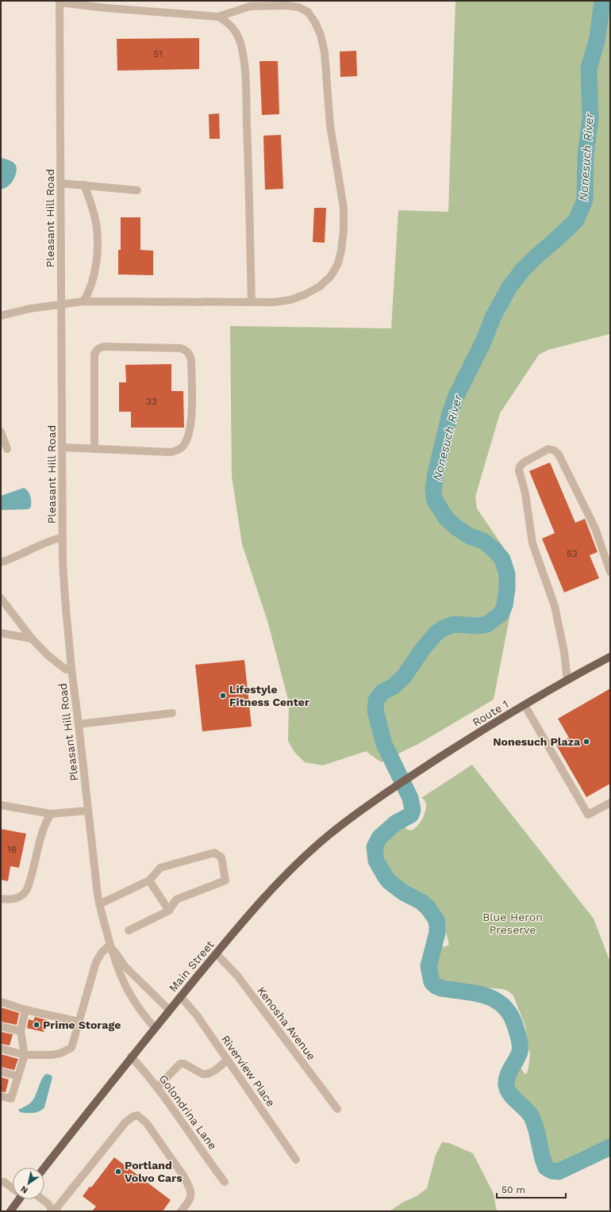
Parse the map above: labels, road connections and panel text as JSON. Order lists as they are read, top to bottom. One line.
{"streets":{"main road":["Route 1","Main Street"],"street":["Pleasant Hill Road","Kenosha Avenue","Riverview Place","Golondrina Lane"]},"crossings":[["Pleasant Hill Road","Main Street"],["Route 1","Main Street"],["Main Street","Kenosha Avenue"],["Main Street","Riverview Place"],["Main Street","Golondrina Lane"]],"water":["Nonesuch River"],"parks":["Blue Heron Preserve"],"places":["Lifestyle Fitness Center","Nonesuch Plaza","Prime Storage","Portland Volvo Cars"],"house_numbers":["51","33","52","16"],"scale_bar":"50 m","north":"bottom left"}
